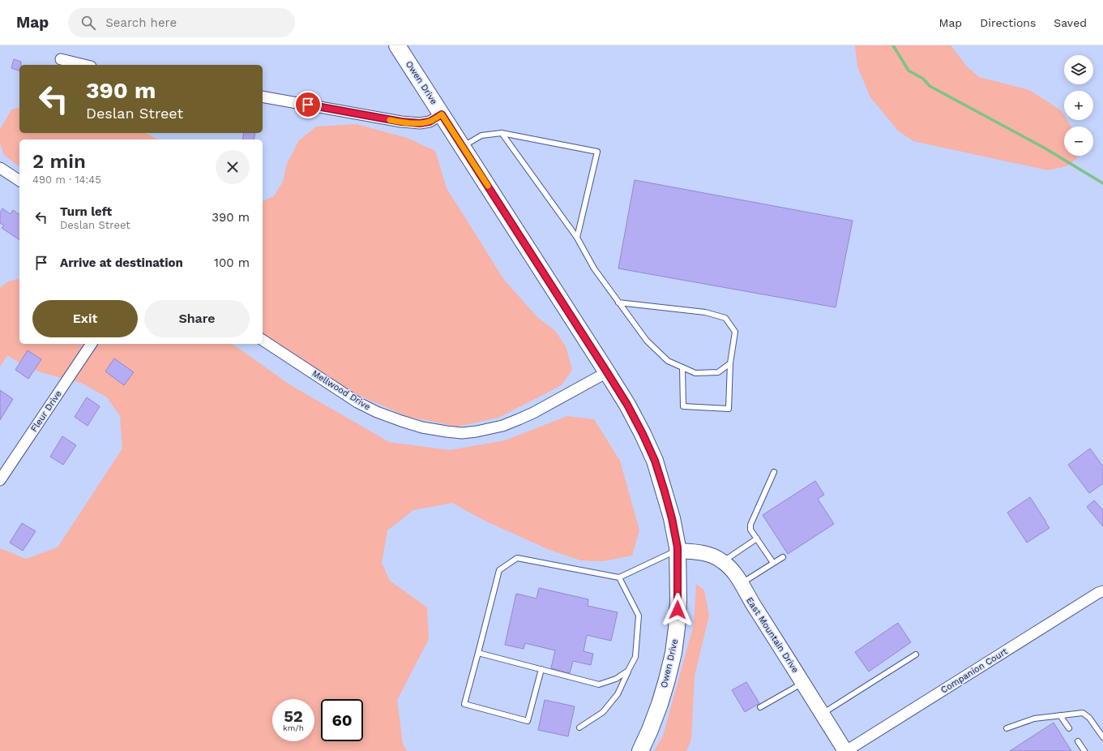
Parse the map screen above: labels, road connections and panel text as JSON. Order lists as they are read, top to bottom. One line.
{"streets":{"main road":["Owen Drive"],"street":["Mellwood Drive","Fleur Drive","East Mountain Drive","Companion Court"]},"crossings":[["Owen Drive","Mellwood Drive"],["Owen Drive","East Mountain Drive"],["East Mountain Drive","Companion Court"]],"page":{"header":"Map","search":"Search here","nav":["Map","Directions","Saved"],"map_buttons":["+","−"],"turn":["390 m","Deslan Street"],"heading":["2 min","490 m · 14:45"],"list":[{"name":"Turn left","note":"Deslan Street","value":"390 m"},{"name":"Arrive at destination","value":"100 m"}],"buttons":["Exit","Share"],"speed":"52 km/h","limit":"60"}}
